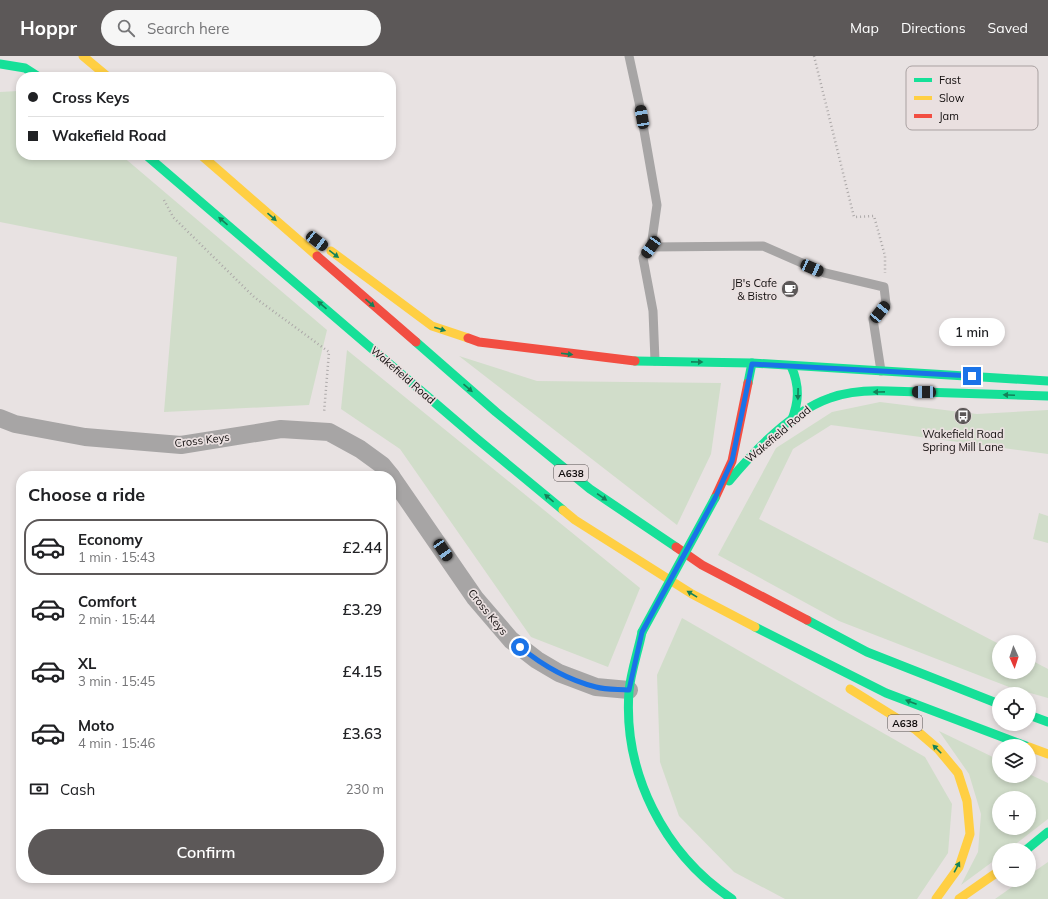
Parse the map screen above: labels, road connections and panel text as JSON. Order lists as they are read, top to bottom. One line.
{"streets":{"main road":["Wakefield Road","A638"],"street":["Cross Keys"]},"crossings":[["Wakefield Road","Cross Keys"],["Wakefield Road","A638"]],"places":{"cafe":["JB's Cafe & Bistro"],"bus stop":["Wakefield Road Spring Mill Lane"]},"legend":["Fast","Slow","Jam"],"north":"bottom","page":{"header":"Hoppr","search":"Search here","nav":["Map","Directions","Saved"],"banner":["Cross Keys","Wakefield Road"],"bubble":"1 min","heading":"Choose a ride","list":[{"name":"Economy","note":"1 min · 15:43","value":"£2.44"},{"name":"Comfort","note":"2 min · 15:44","value":"£3.29"},{"name":"XL","note":"3 min · 15:45","value":"£4.15"},{"name":"Moto","note":"4 min · 15:46","value":"£3.63"}],"map_buttons":["+","−"],"pay":["Cash","230 m"],"buttons":"Confirm"}}
